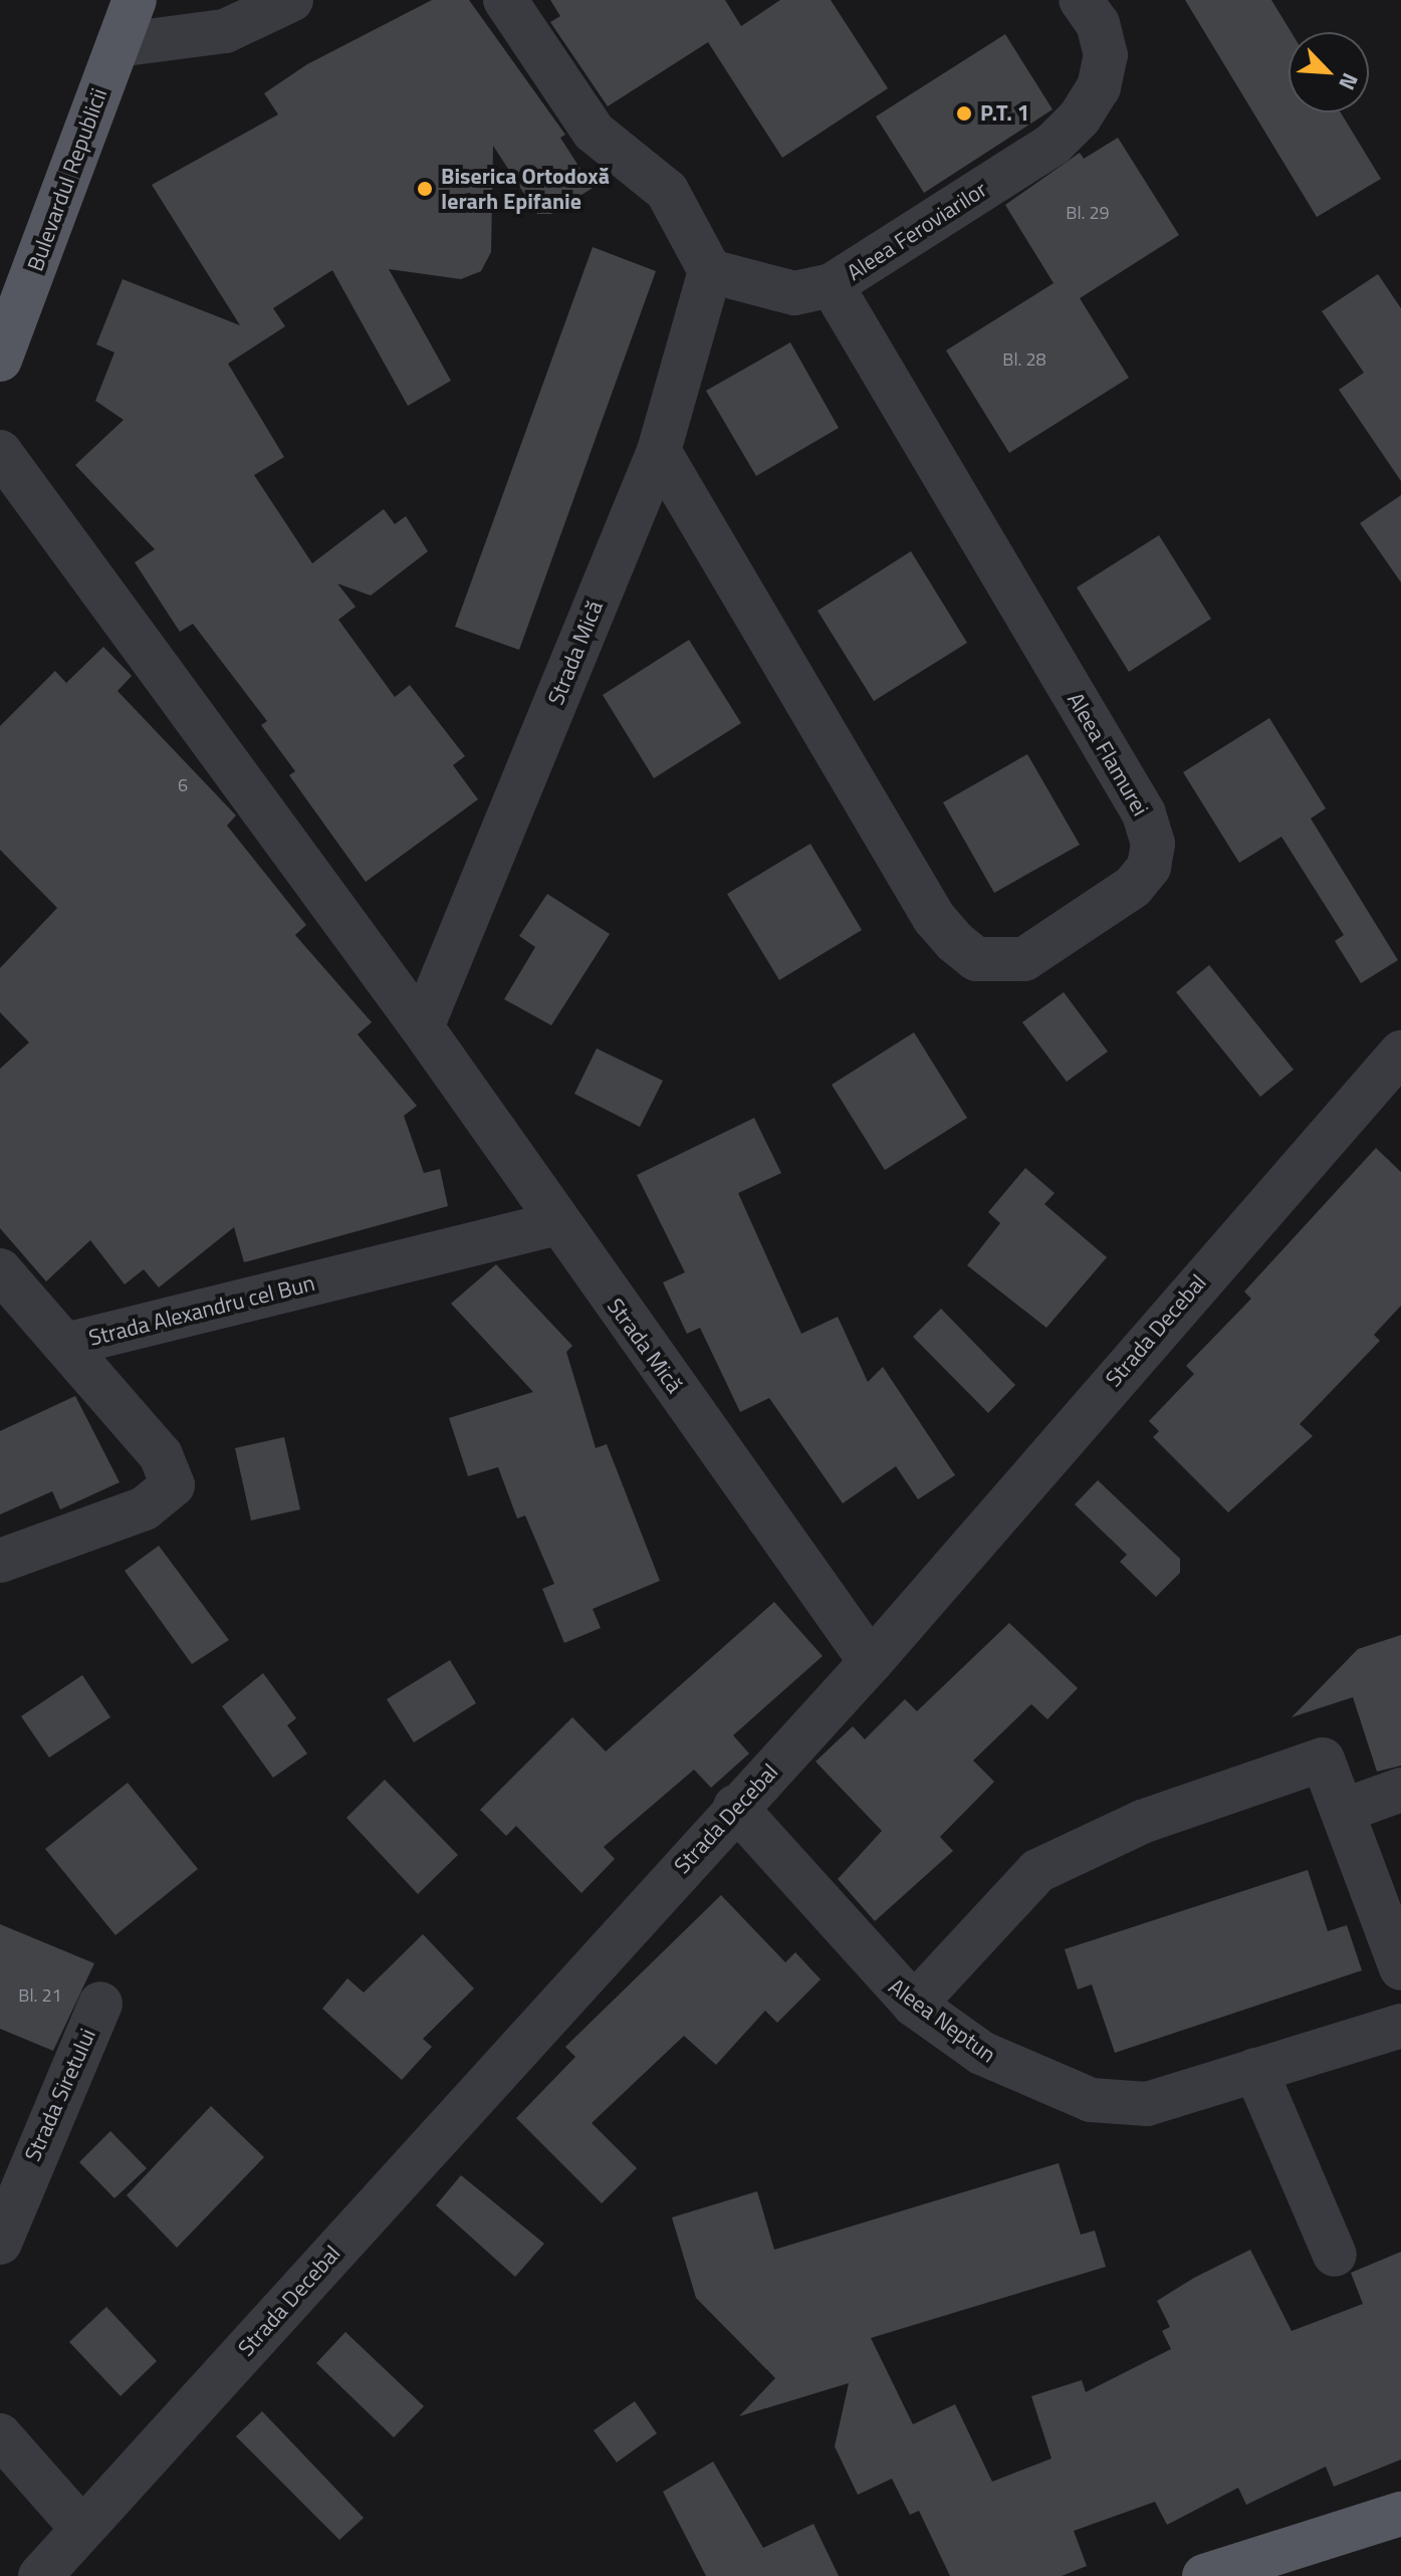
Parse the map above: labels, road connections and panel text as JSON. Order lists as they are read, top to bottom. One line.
{"streets":{"main road":["Bulevardul Republicii"],"street":["Aleea Feroviarilor","Strada Mică","Aleea Flamurei","Strada Alexandru cel Bun","Strada Decebal","Aleea Neptun","Strada Siretului"]},"crossings":[["Aleea Feroviarilor","Strada Mică"],["Aleea Feroviarilor","Aleea Flamurei"],["Strada Mică","Aleea Flamurei"],["Strada Mică","Strada Alexandru cel Bun"],["Strada Mică","Strada Decebal"],["Strada Decebal","Aleea Neptun"]],"places":["P.T. 1","Biserica Ortodoxă Ierarh Epifanie"],"house_numbers":["Bl. 29","Bl. 28","6","Bl. 21"],"north":"bottom right"}
